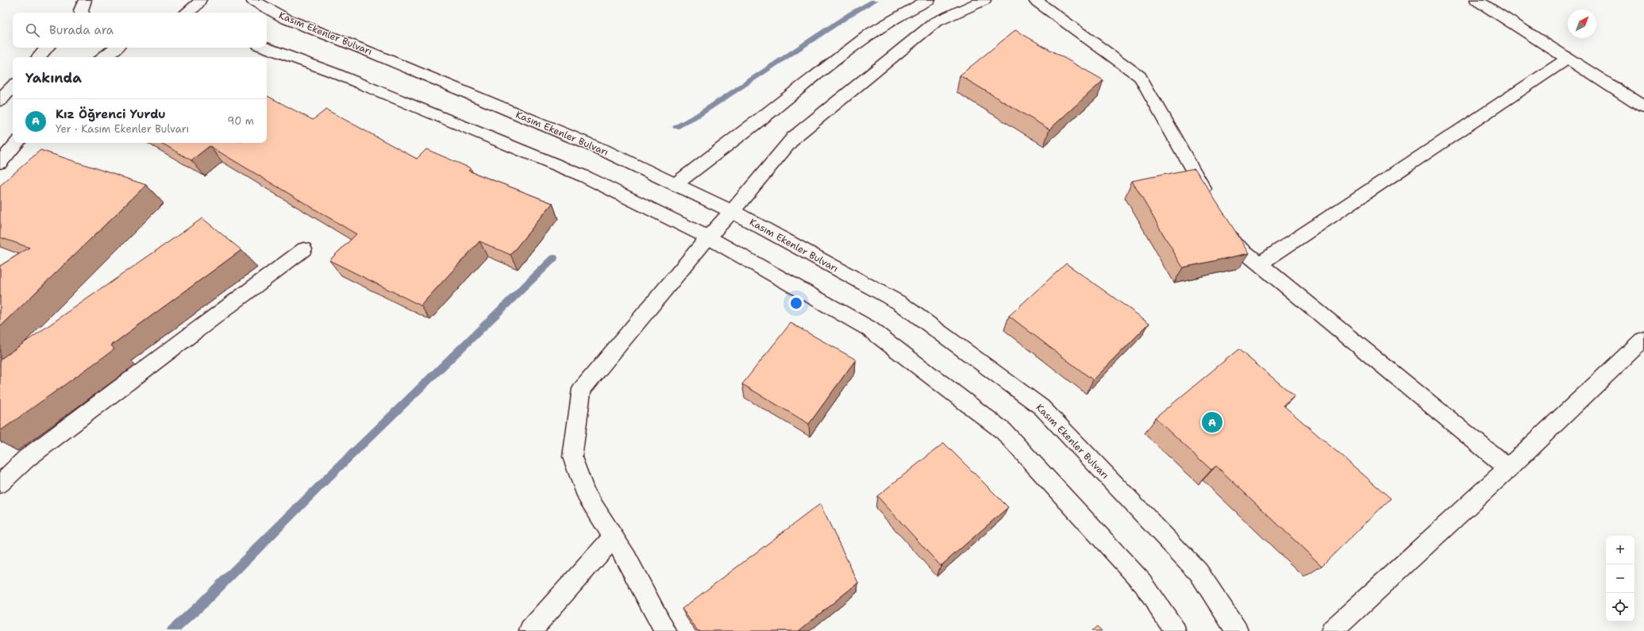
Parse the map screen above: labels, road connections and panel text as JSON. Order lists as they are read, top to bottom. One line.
{"streets":{"street":["Kasım Ekenler Bulvarı"]},"north":"top right","page":{"search":"Burada ara","heading":"Yakında","list":[{"mark":"A","name":"Kız Öğrenci Yurdu","note":"Yer · Kasım Ekenler Bulvarı","value":"90 m"}],"pins":"A","map_buttons":["+","−"]}}
